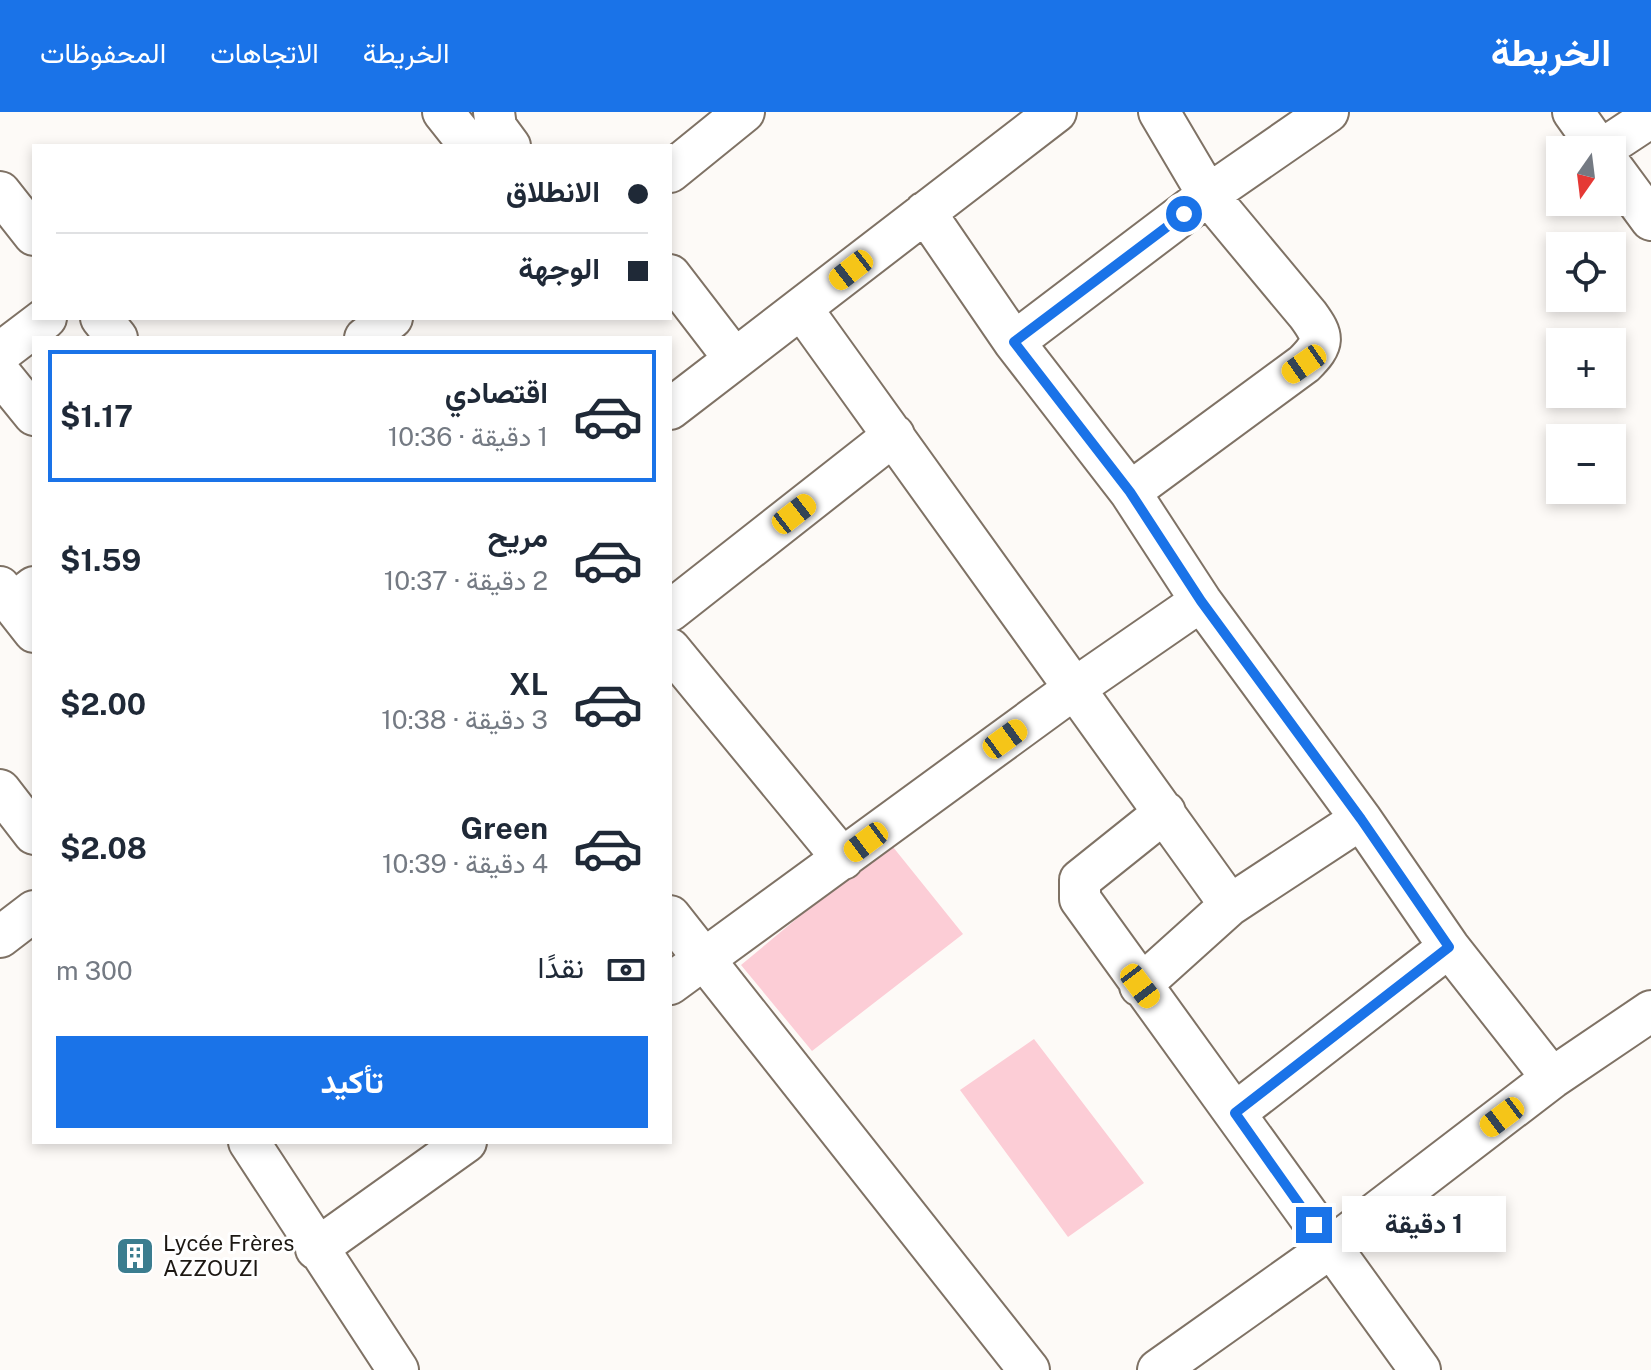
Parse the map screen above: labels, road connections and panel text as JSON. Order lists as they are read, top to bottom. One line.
{"places":{"building":["Lycée Frères AZZOUZI"]},"north":"bottom","page":{"header":"الخريطة","nav":["الخريطة","الاتجاهات","المحفوظات"],"map_buttons":["+","−"],"banner":["الانطلاق","الوجهة"],"list":[{"name":"اقتصادي","note":"1 دقيقة · 10:36","value":"$1.17"},{"name":"مريح","note":"2 دقيقة · 10:37","value":"$1.59"},{"name":"XL","note":"3 دقيقة · 10:38","value":"$2.00"},{"name":"Green","note":"4 دقيقة · 10:39","value":"$2.08"}],"pay":["نقدًا","300 m"],"buttons":"تأكيد","bubble":"1 دقيقة"}}
